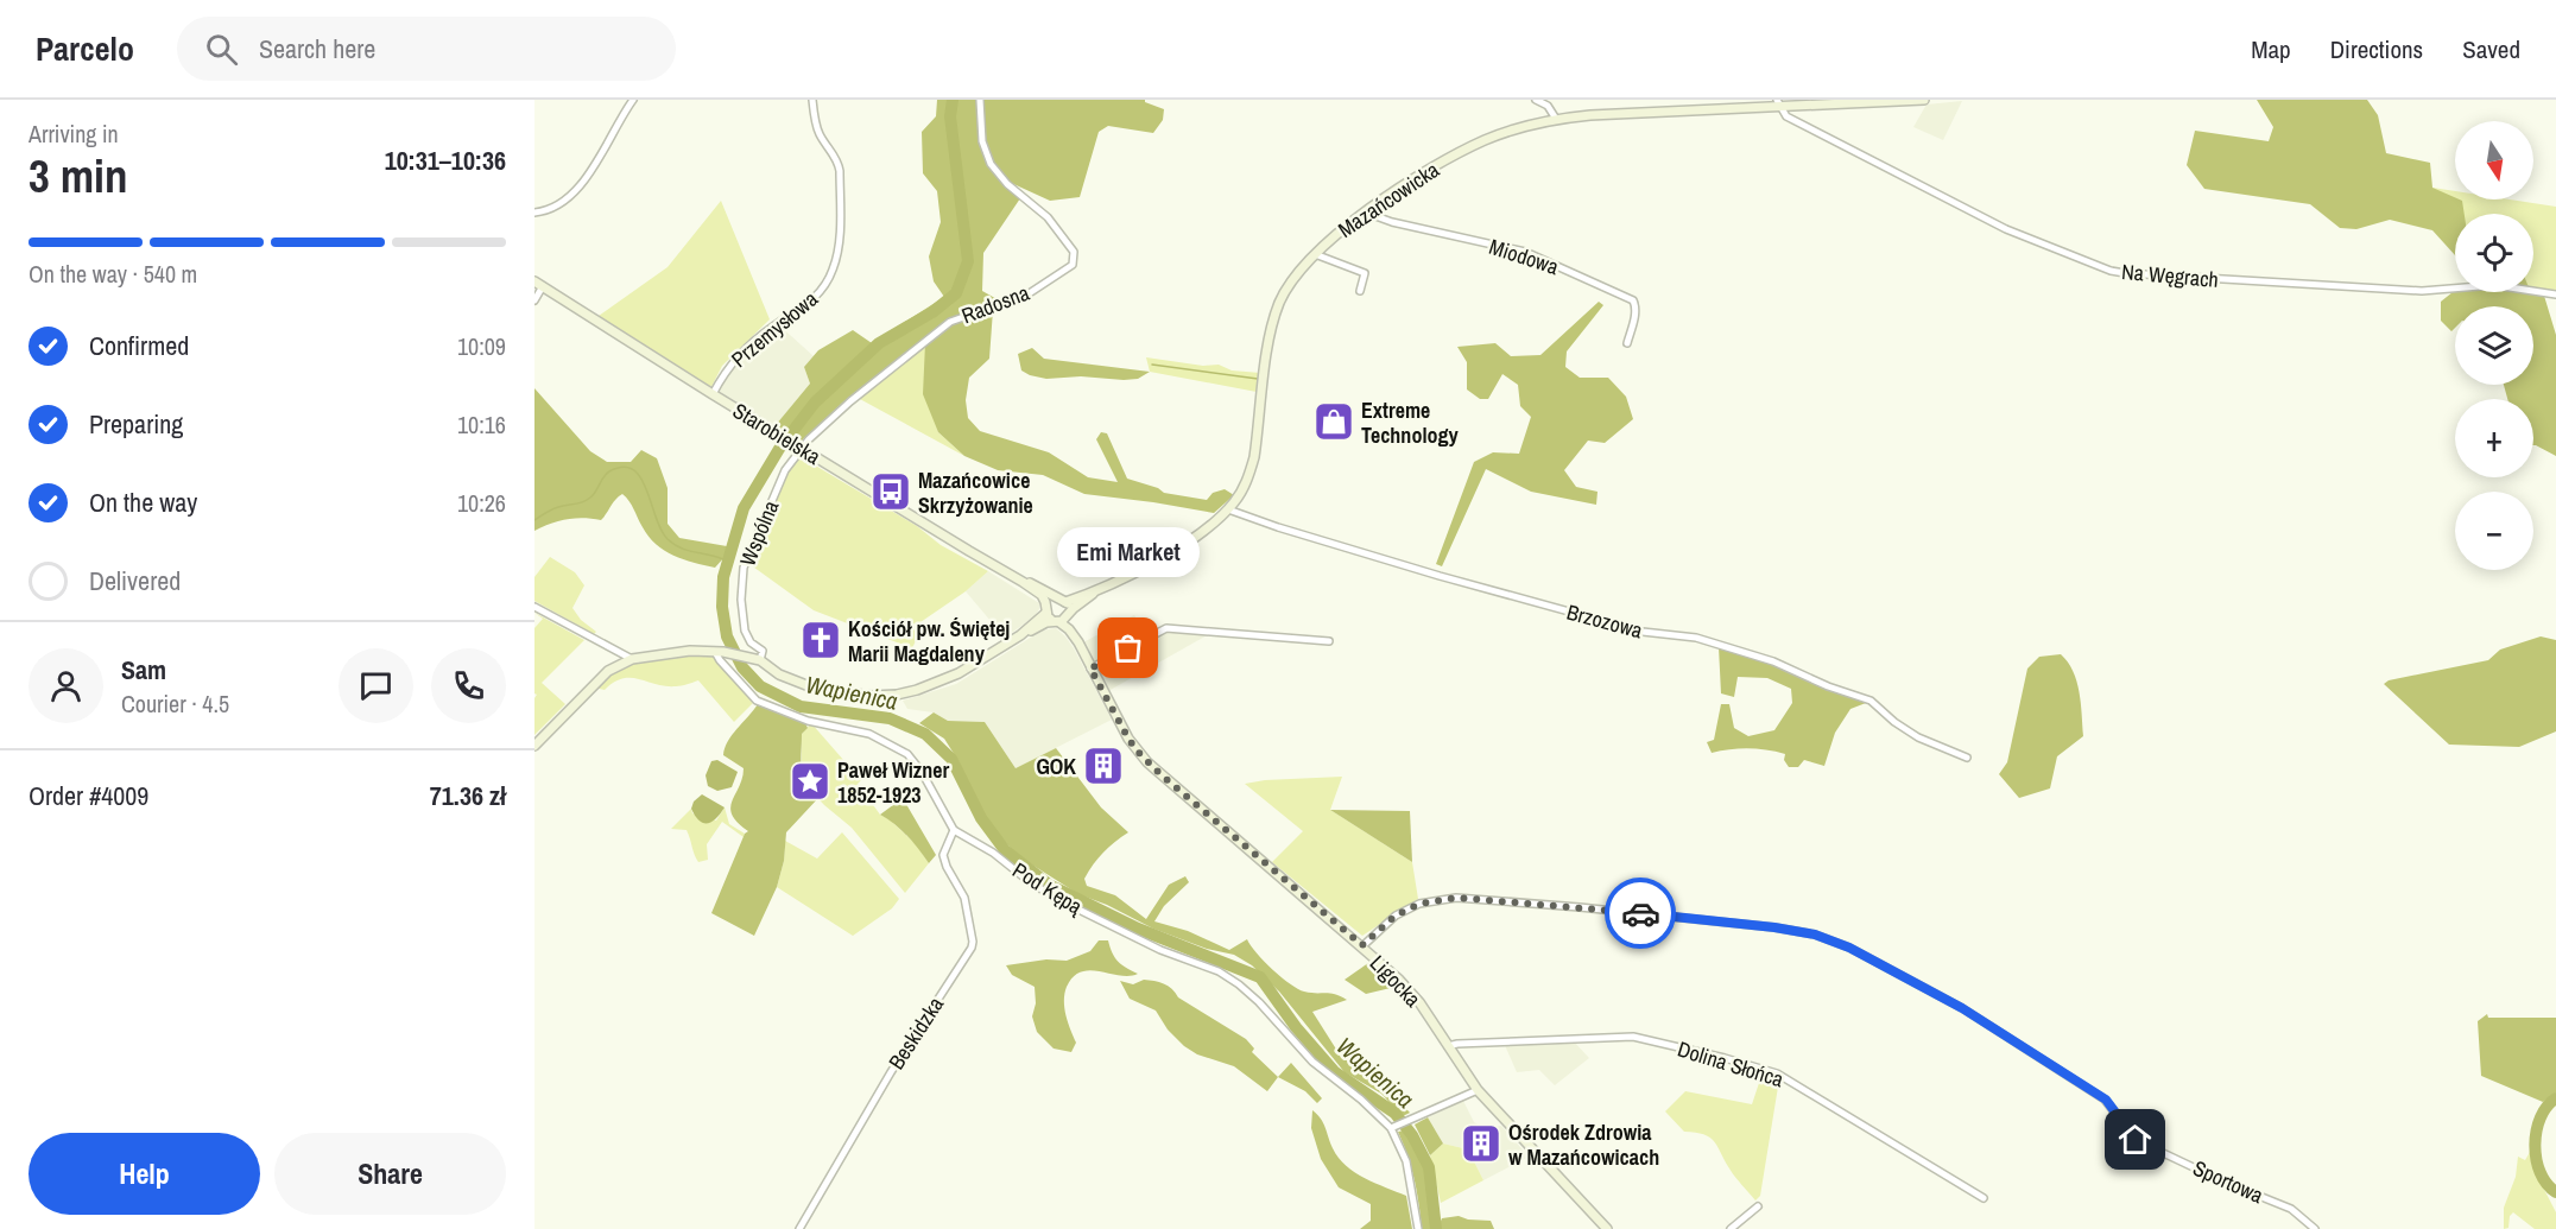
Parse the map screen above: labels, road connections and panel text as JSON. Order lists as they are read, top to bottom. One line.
{"streets":{"street":["Mazańcowicka","Miodowa","Na Węgrach","Radosna","Przemysłowa","Starobielska","Wspólna","Brzozowa","Pod Kępą","Ligocka","Beskidzka","Dolina Słońca","Sportowa"]},"crossings":[["Mazańcowicka","Miodowa"],["Mazańcowicka","Na Węgrach"],["Mazańcowicka","Brzozowa"],["Radosna","Starobielska"],["Radosna","Wspólna"],["Przemysłowa","Starobielska"],["Starobielska","Wspólna"],["Starobielska","Ligocka"],["Pod Kępą","Beskidzka"],["Ligocka","Dolina Słońca"],["Ligocka","Sportowa"]],"water":["Wapienica"],"places":{"shop":["Extreme Technology"],"bus stop":["Mazańcowice Skrzyżowanie"],"church":["Kościół pw. Świętej Marii Magdaleny"],"other":["Emi Market"],"building":["GOK","Ośrodek Zdrowia w Mazańcowicach"],"place":["Paweł Wizner 1852-1923"]},"north":"bottom","page":{"header":"Parcelo","search":"Search here","nav":["Map","Directions","Saved"],"heading":["3 min","Arriving in","10:31–10:36"],"panel":["Sam","Courier · 4.5","Order #4009","71.36 zł"],"map_buttons":["+","−"],"bar":"On the way · 540 m","list":[["Confirmed","10:09"],["Preparing","10:16"],["On the way","10:26"],"Delivered"],"bubble":"Emi Market","buttons":["Help","Share"]}}
